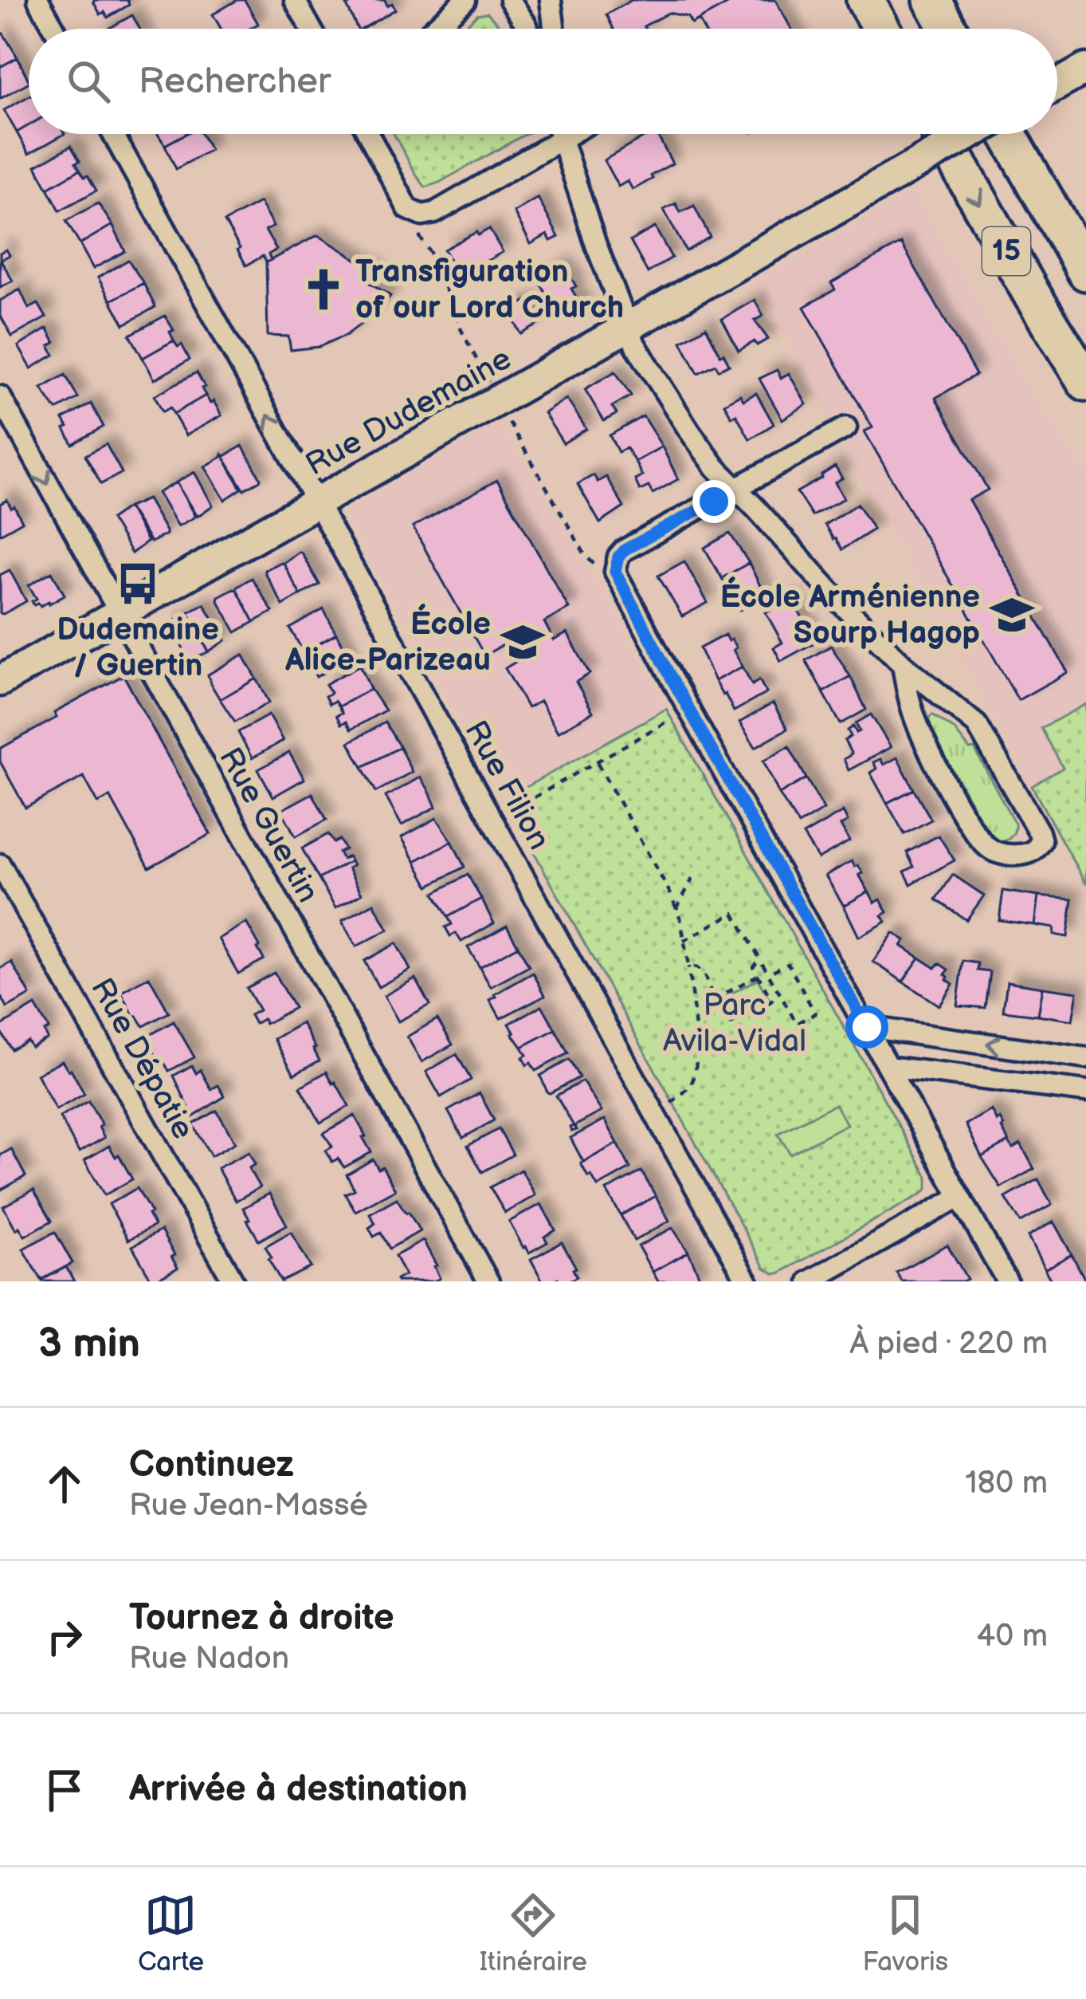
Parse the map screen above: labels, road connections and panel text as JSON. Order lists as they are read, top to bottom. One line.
{"streets":{"highway":["15"],"street":["Rue Dudemaine","Rue Filion","Rue Guertin","Rue Dépatie"]},"crossings":[["Rue Dudemaine","Rue Filion"],["Rue Dudemaine","Rue Guertin"]],"parks":["Parc Avila-Vidal"],"places":{"church":["Transfiguration of our Lord Church"],"bus stop":["Dudemaine / Guertin"],"school or university":["École Arménienne Sourp Hagop","École Alice-Parizeau"]},"page":{"search":"Rechercher","heading":["3 min","À pied · 220 m"],"list":[["Continuez","Rue Jean-Massé","180 m"],["Tournez à droite","Rue Nadon","40 m"],"Arrivée à destination"],"nav":["Carte","Itinéraire","Favoris"]}}
